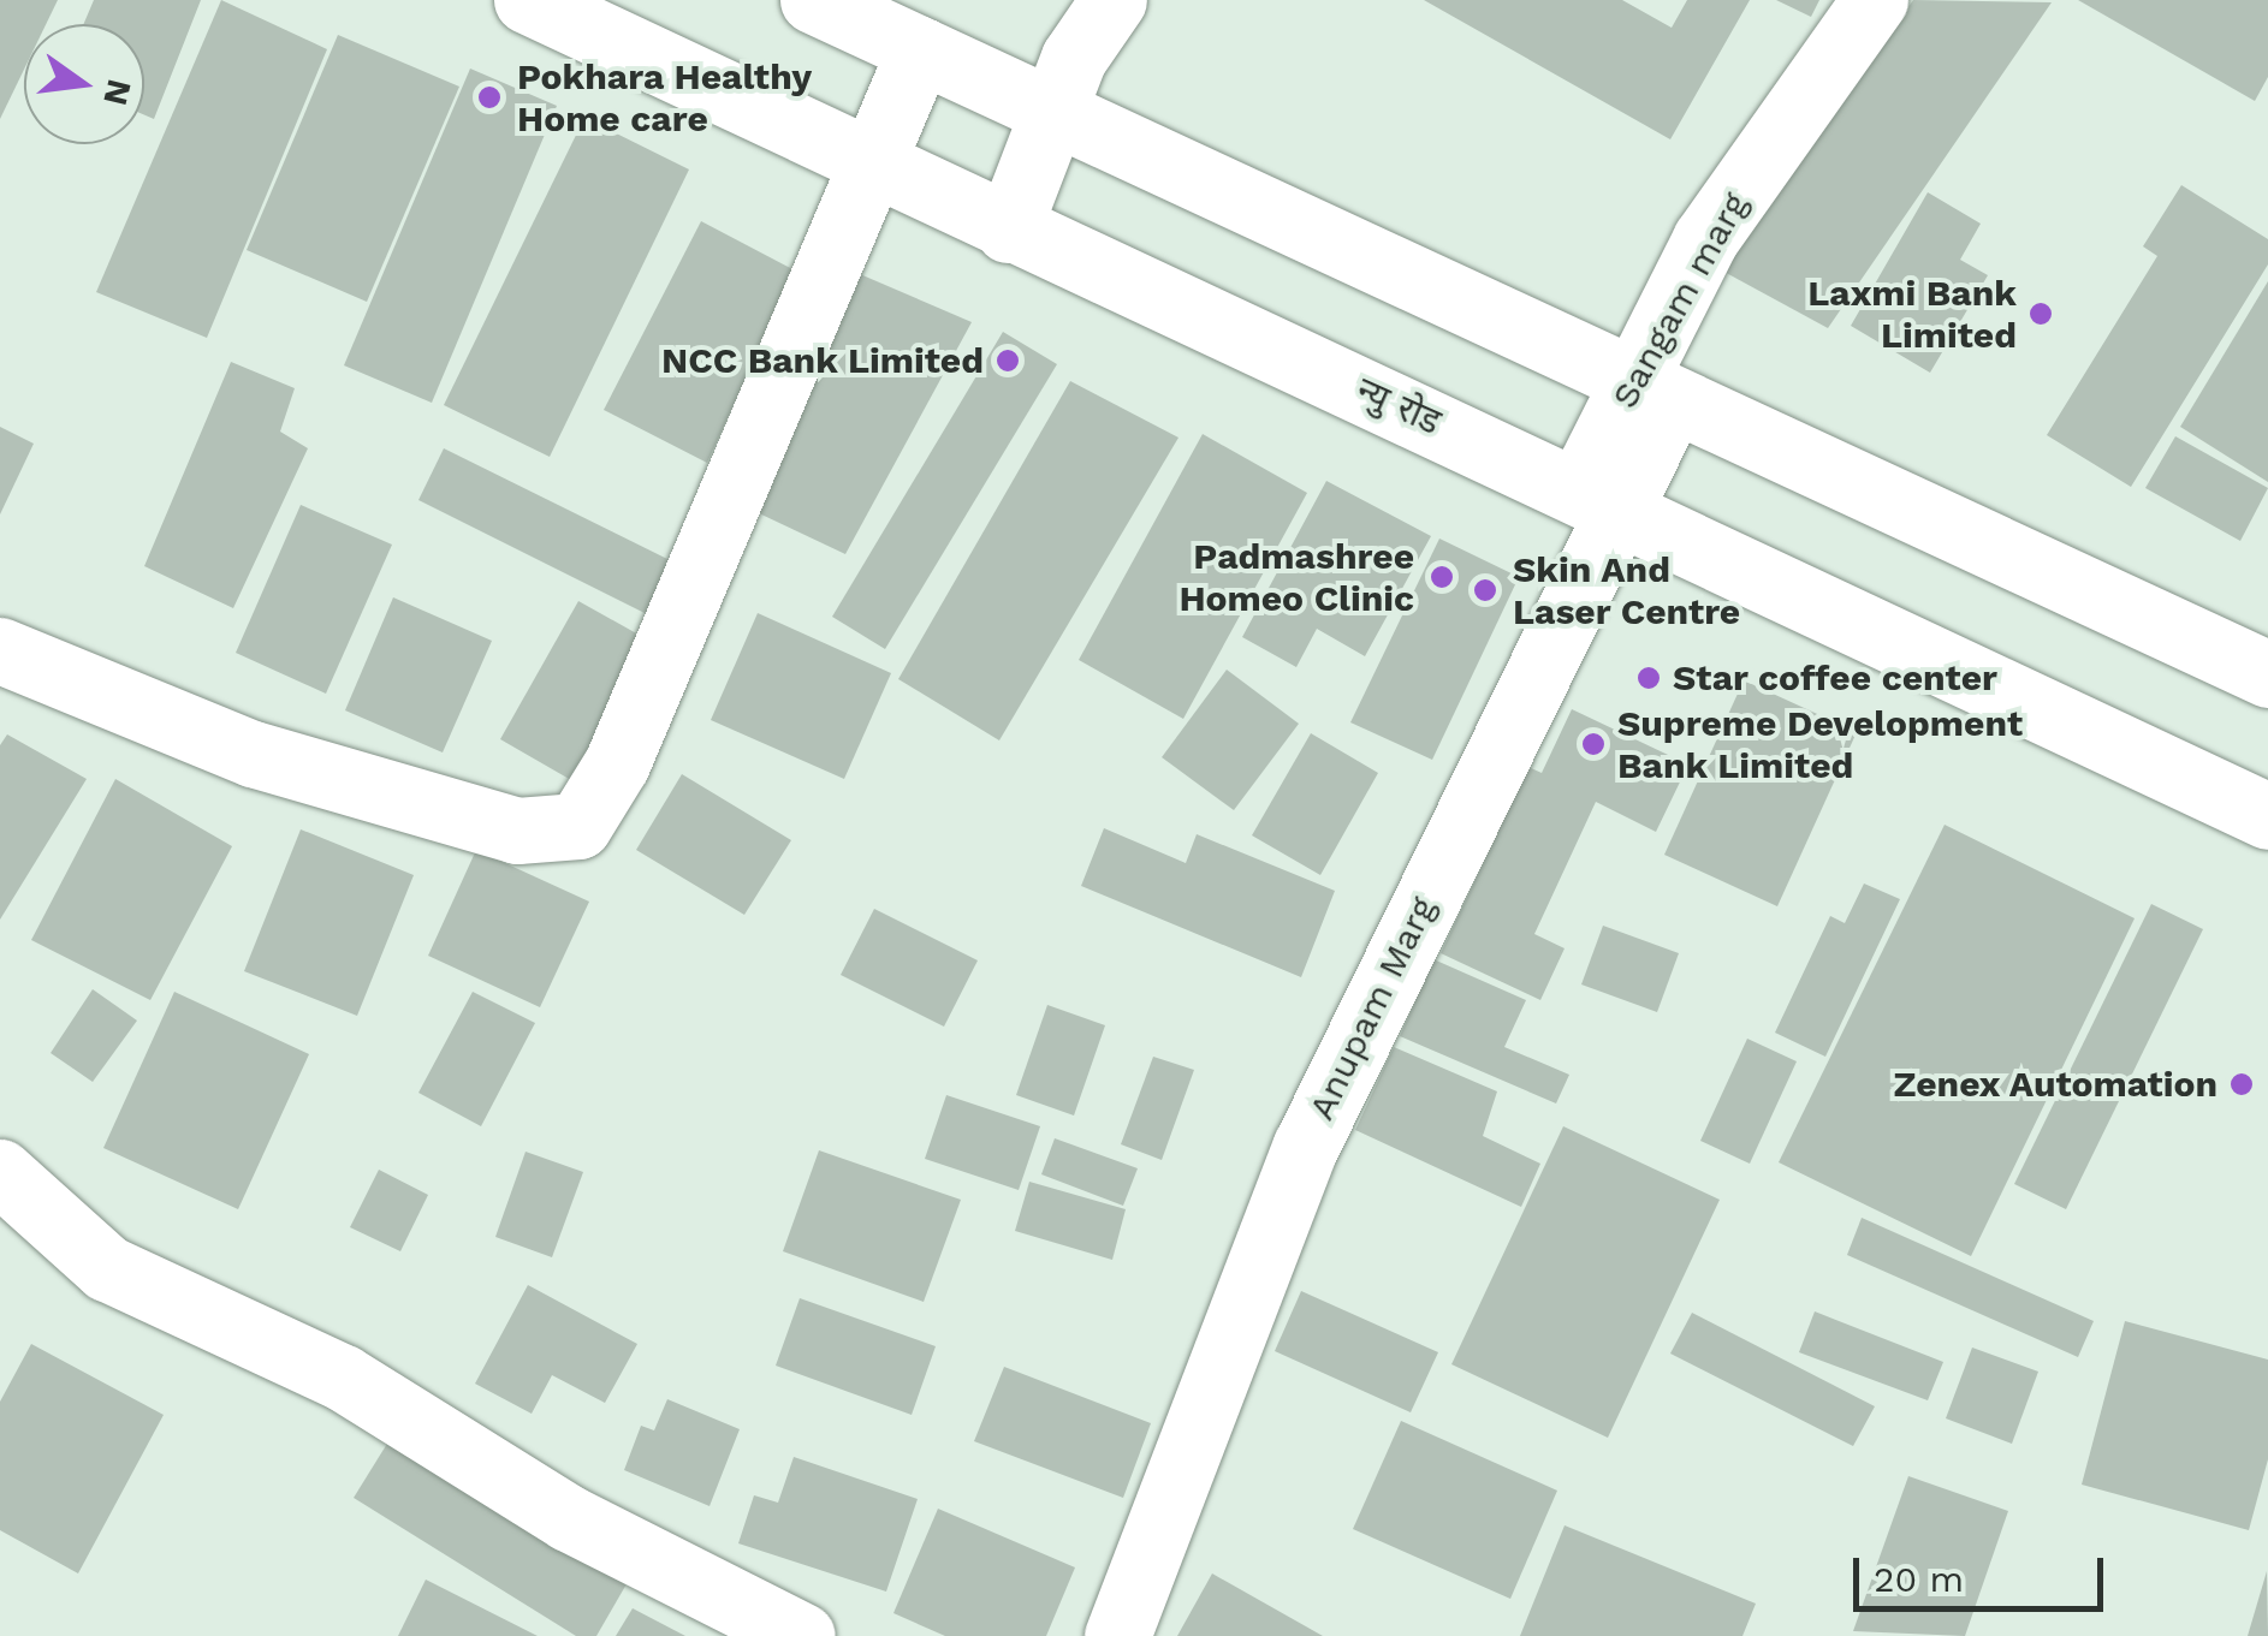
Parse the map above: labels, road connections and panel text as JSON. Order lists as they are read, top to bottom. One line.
{"streets":{"main road":["Sangam marg","न्यु रोड","Anupam Marg"]},"crossings":[["Sangam marg","Anupam Marg"],["न्यु रोड","Anupam Marg"]],"places":["Pokhara Healthy Home care","Laxmi Bank Limited","NCC Bank Limited","Padmashree Homeo Clinic","Skin And Laser Centre","Star coffee center","Supreme Development Bank Limited","Zenex Automation"],"scale_bar":"20 m","north":"right"}
